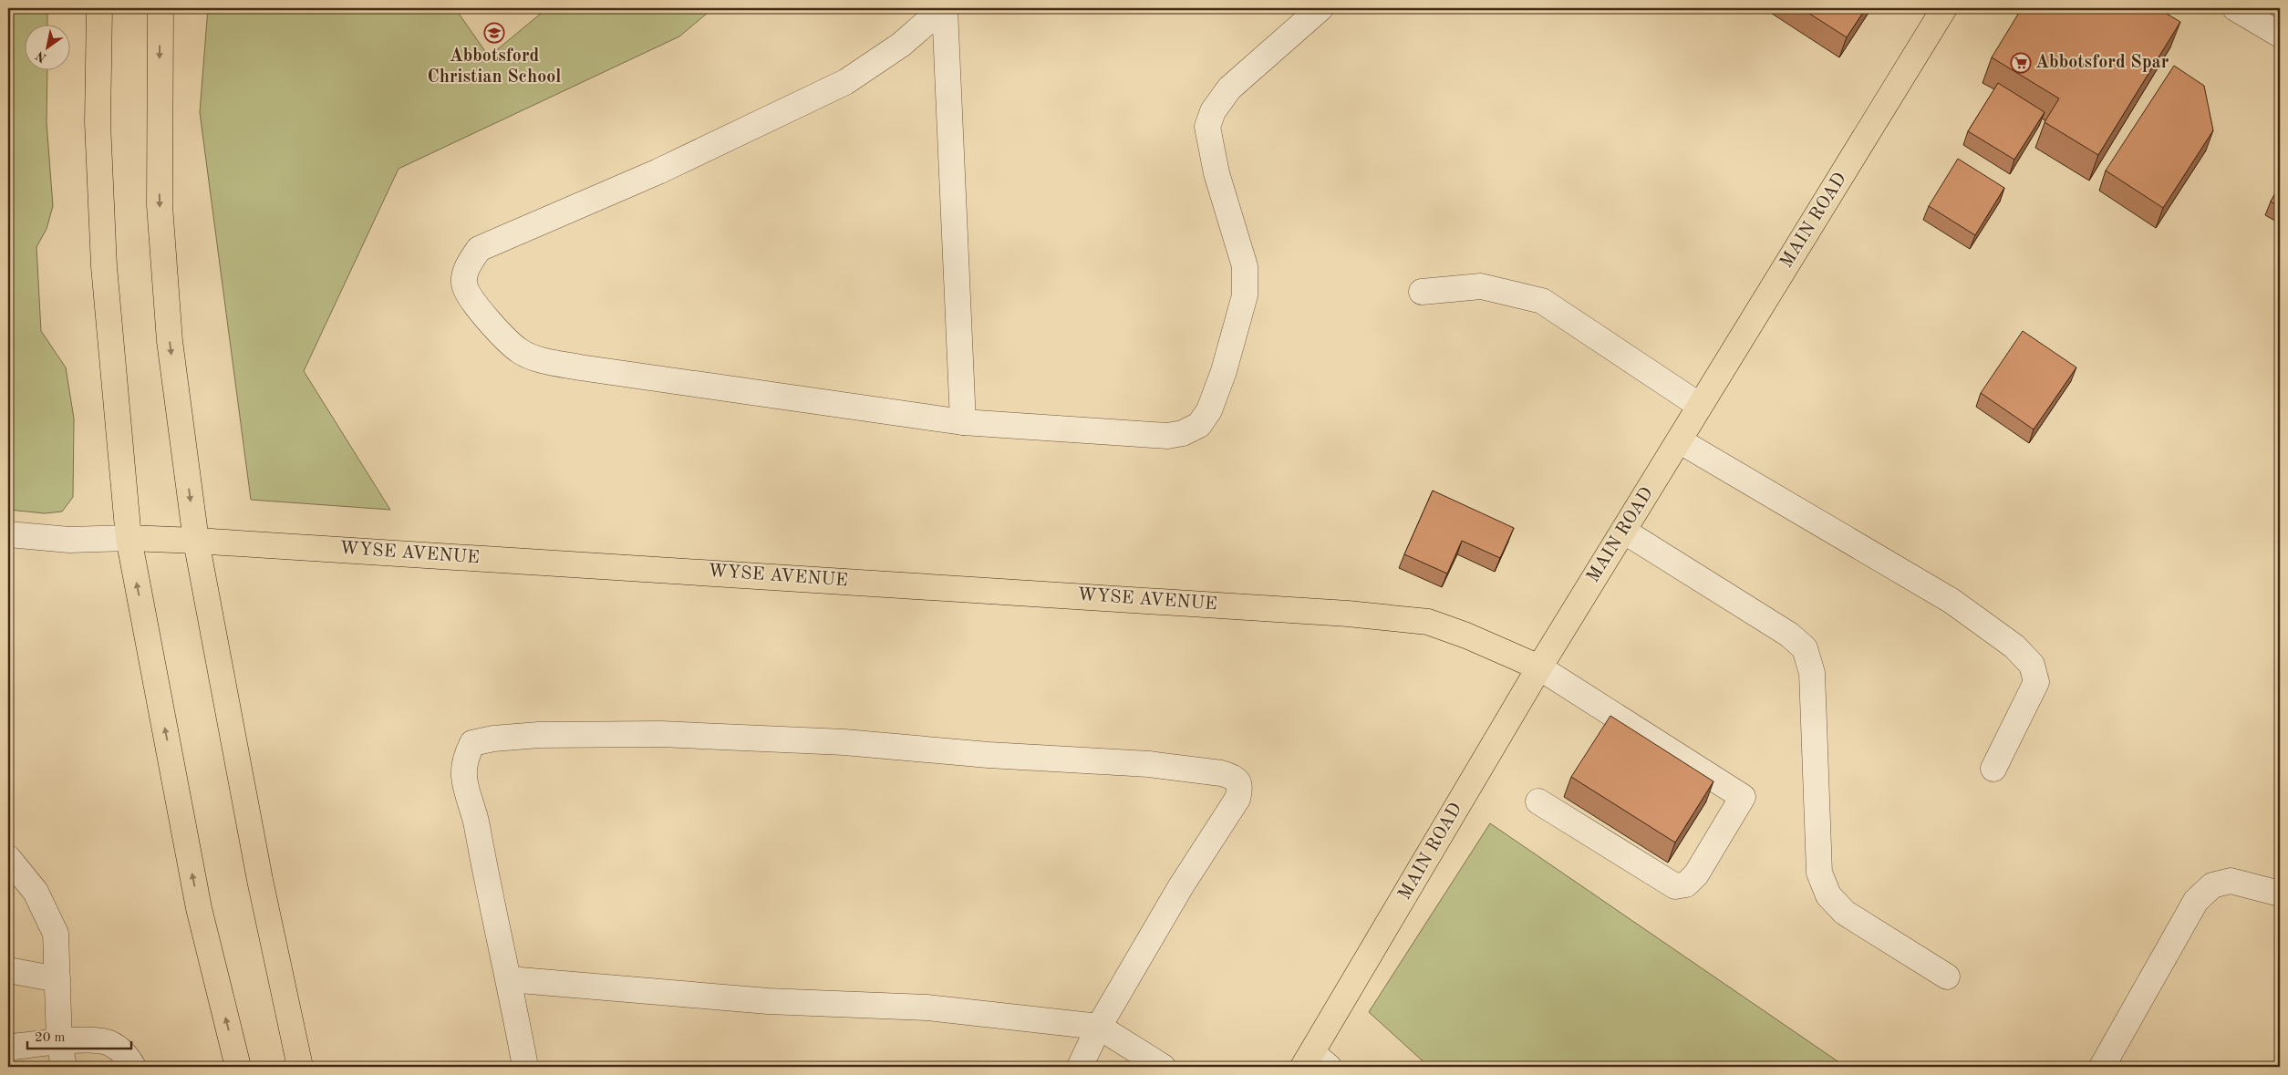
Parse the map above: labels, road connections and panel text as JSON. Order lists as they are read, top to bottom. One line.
{"streets":{"main road":["MAIN ROAD","WYSE AVENUE"]},"crossings":[["MAIN ROAD","WYSE AVENUE"]],"places":{"school or university":["Abbotsford Christian School"],"supermarket":["Abbotsford Spar"]},"scale_bar":"20 m","north":"bottom left"}
